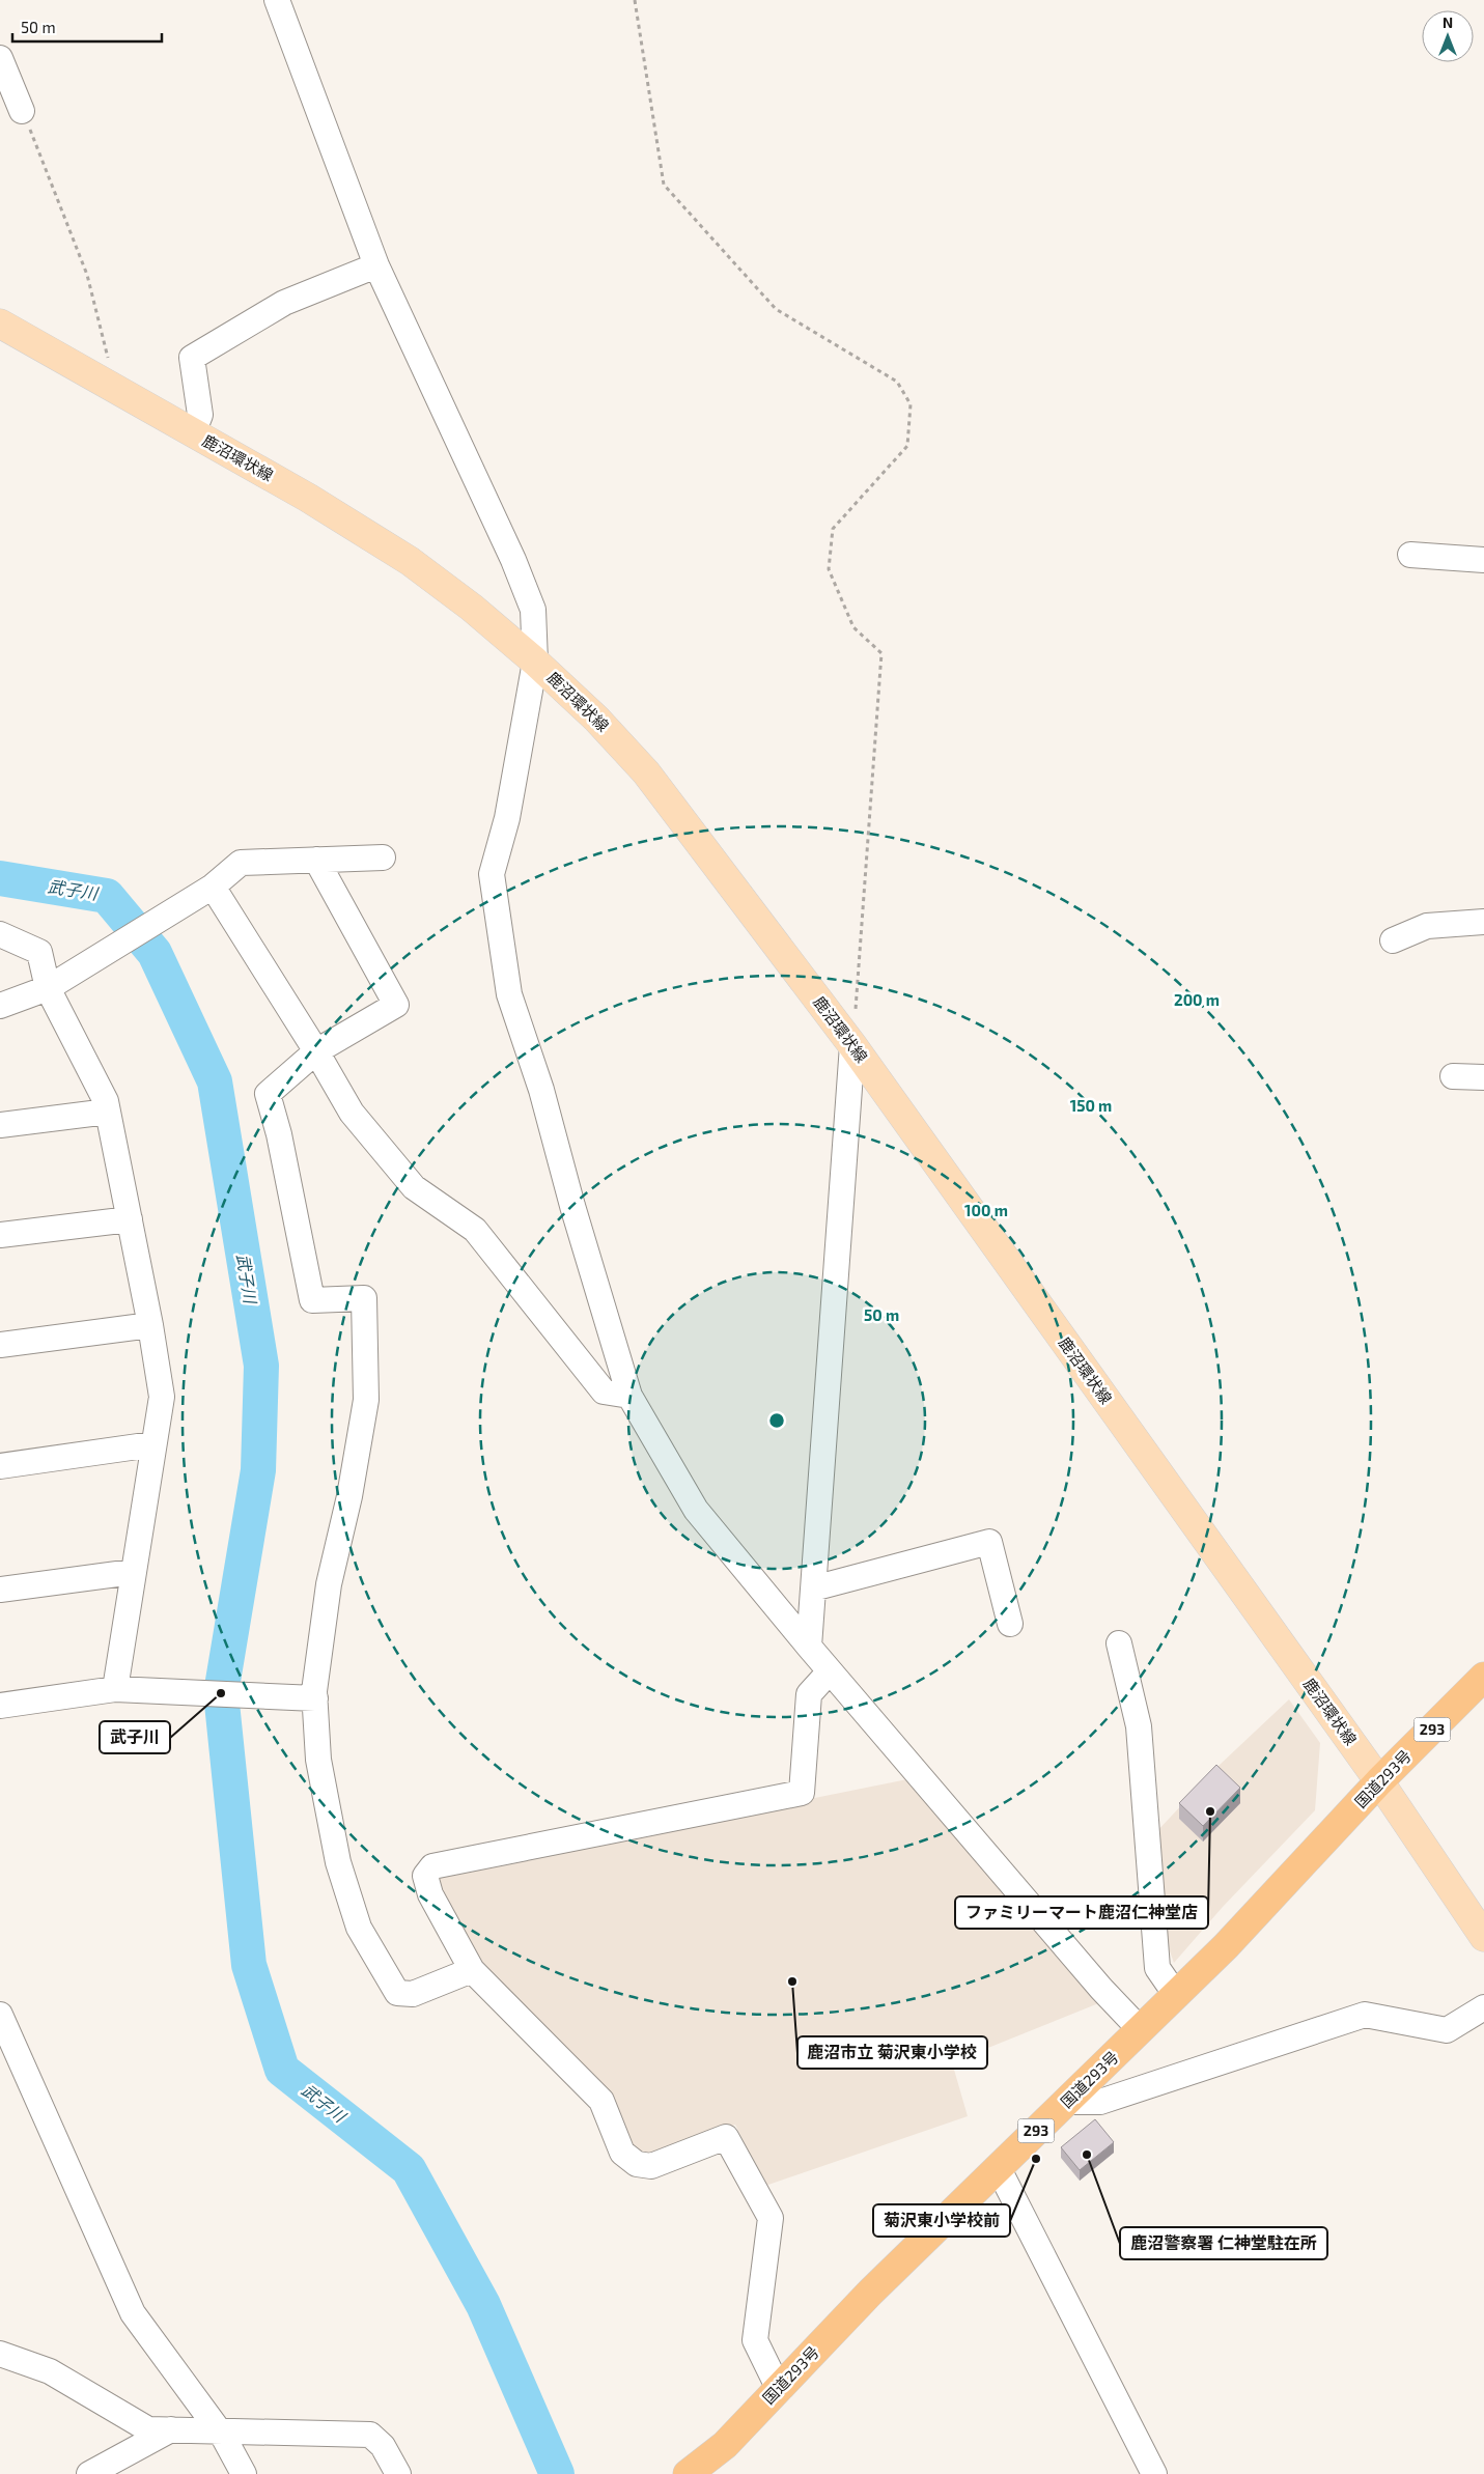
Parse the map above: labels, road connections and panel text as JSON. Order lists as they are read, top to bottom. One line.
{"streets":{"highway":["293","国道293号"],"main road":["鹿沼環状線"]},"crossings":[["鹿沼環状線","国道293号"]],"water":["武子川"],"places":["武子川","ファミリーマート鹿沼仁神堂店","鹿沼市立 菊沢東小学校","鹿沼警察署 仁神堂駐在所","菊沢東小学校前"],"scale_bar":"50 m","north":"top","rings":["200 m","150 m","100 m","50 m"]}
